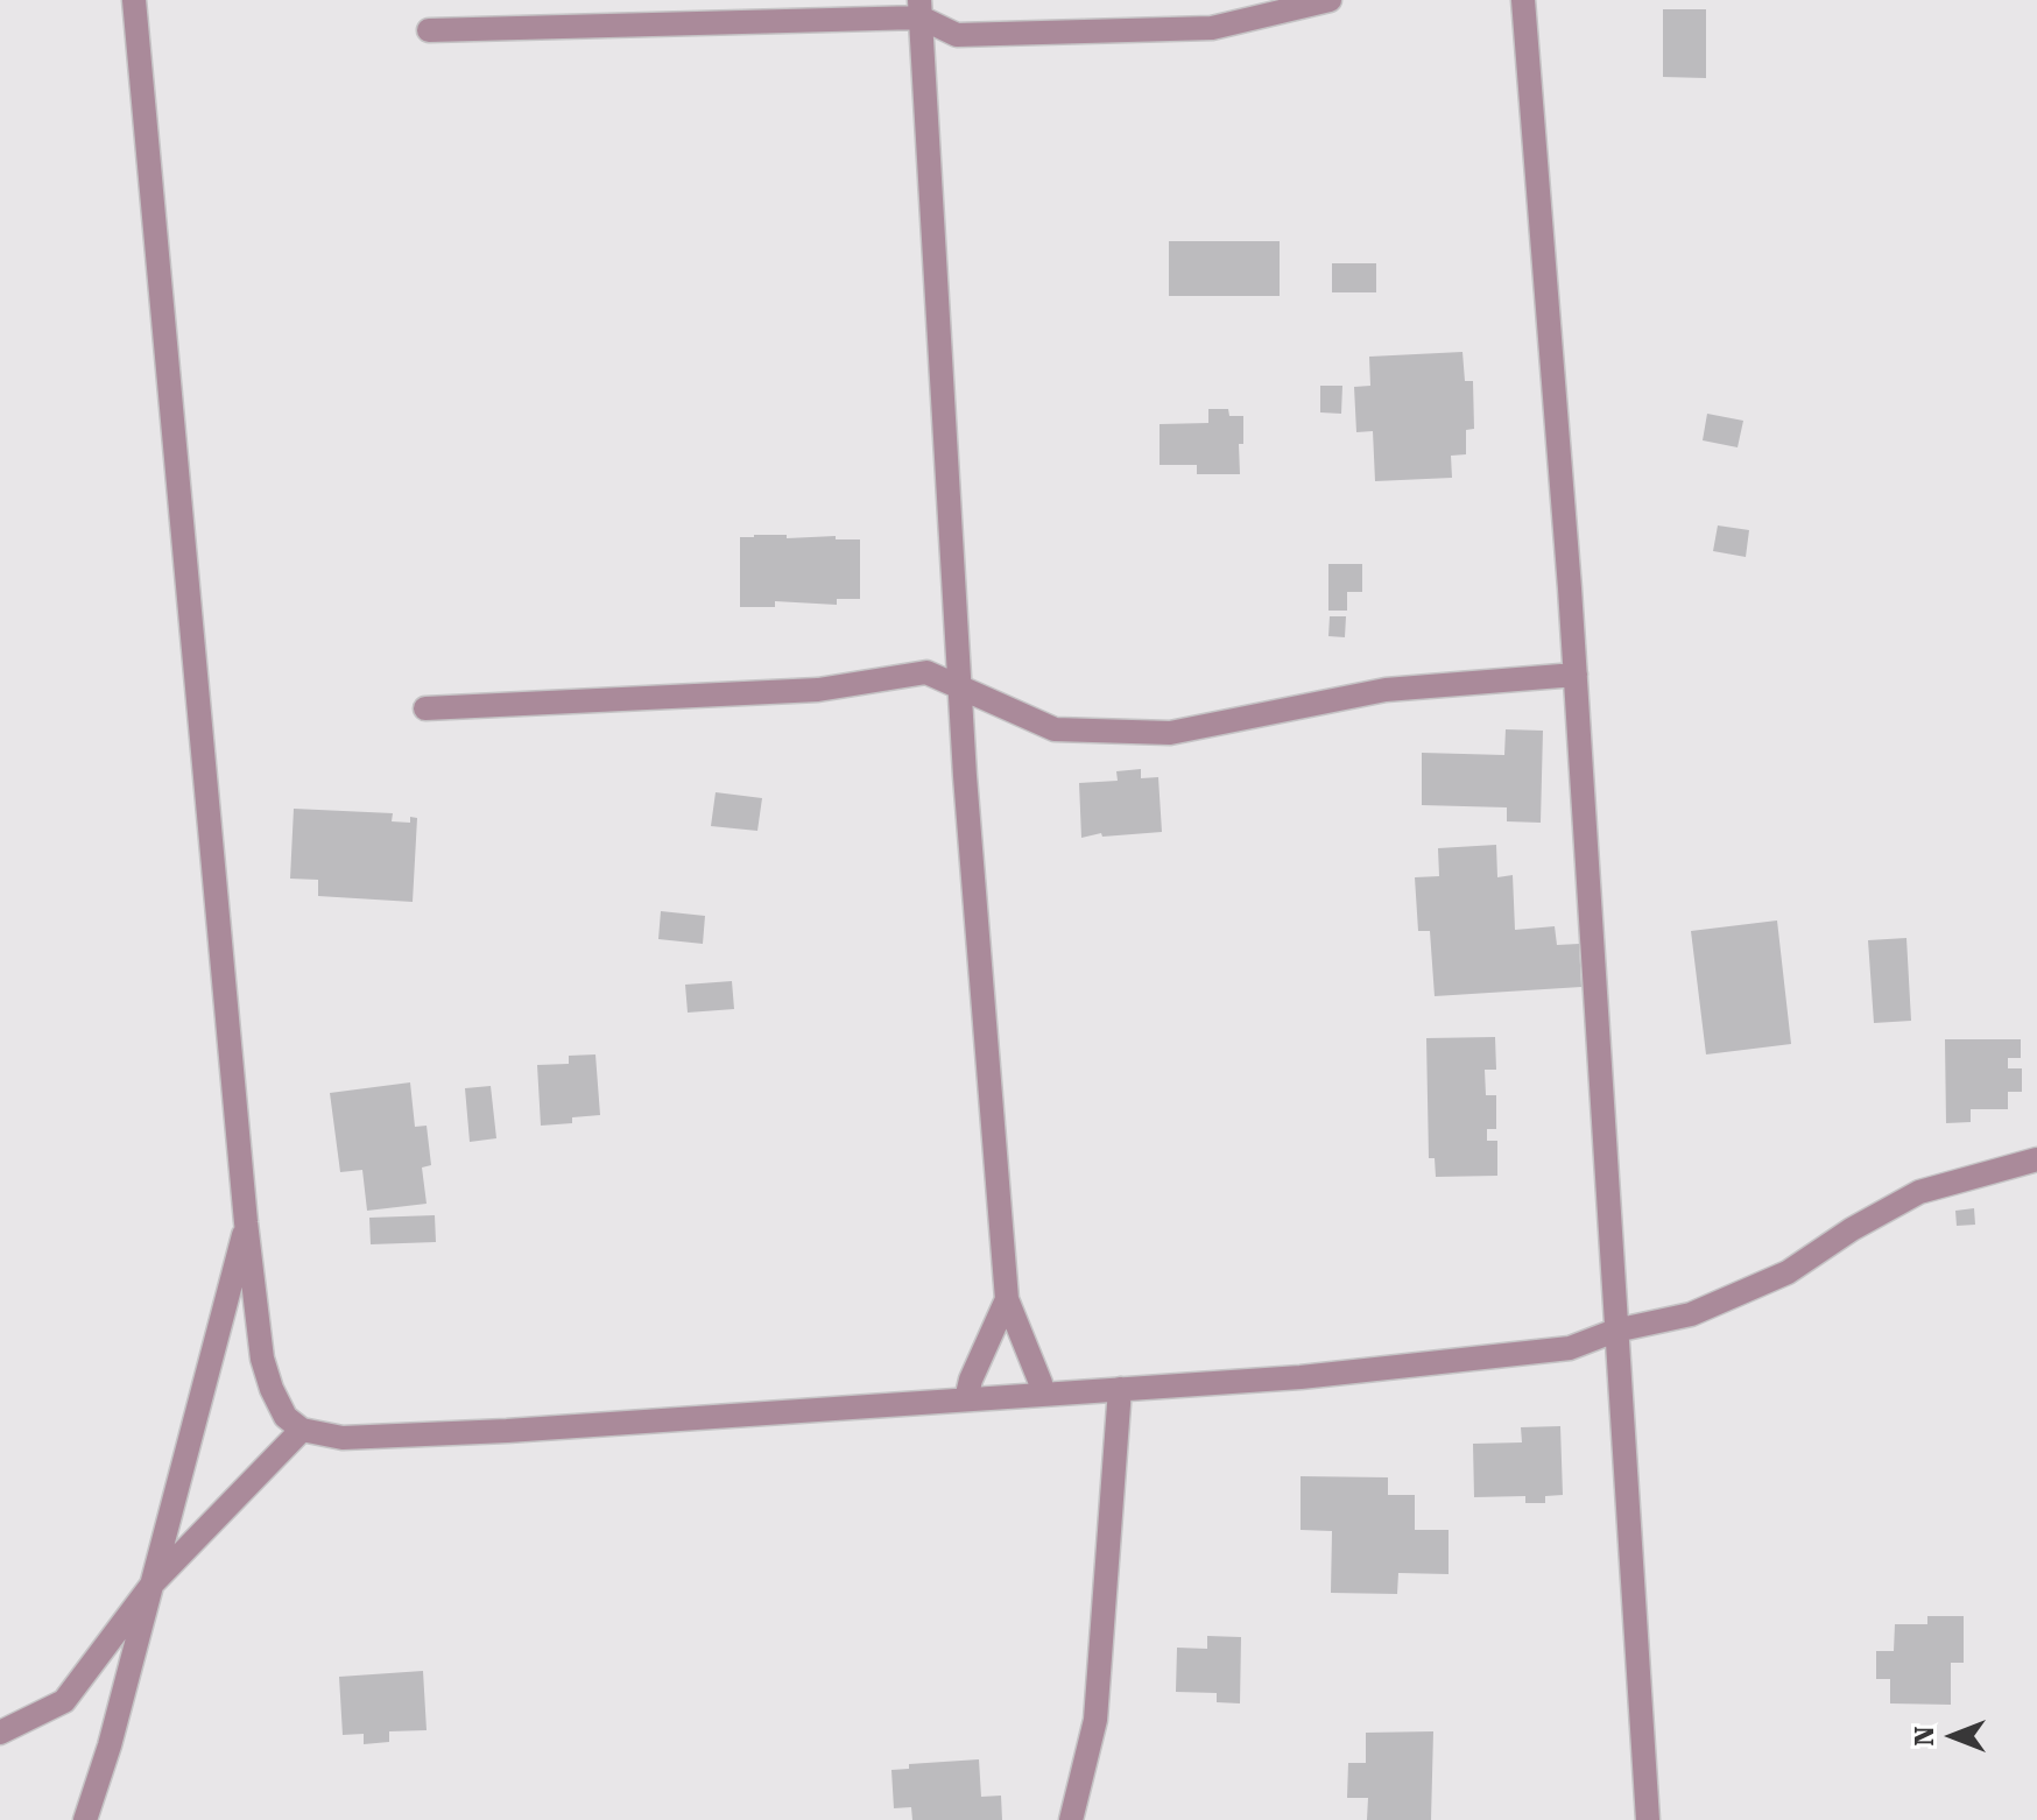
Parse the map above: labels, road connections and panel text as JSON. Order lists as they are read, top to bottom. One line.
{"north":"left"}
